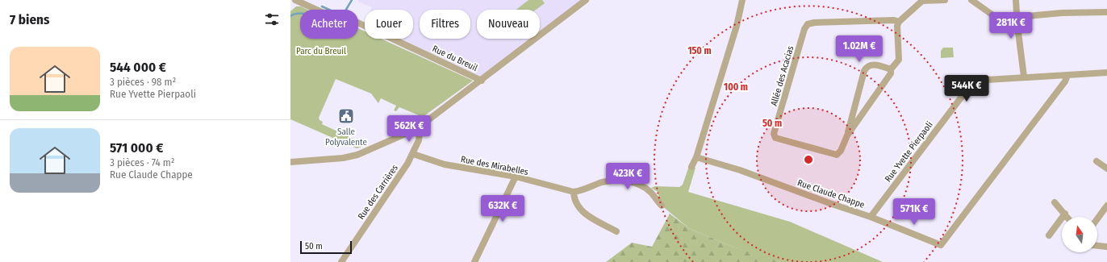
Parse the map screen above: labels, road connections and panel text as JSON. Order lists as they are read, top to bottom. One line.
{"streets":{"street":["Rue du Breuil","Allée des Acacias","Rue Yvette Pierpaoli","Rue des Mirabelles","Rue des Carrières","Rue Claude Chappe"]},"crossings":[["Rue Yvette Pierpaoli","Rue Claude Chappe"],["Rue des Mirabelles","Rue des Carrières"]],"parks":["Parc du Breuil"],"places":{"public building":["Salle Polyvalente"]},"scale_bar":"50 m","north":"top","page":{"heading":"7 biens","chip":["Acheter","Louer","Filtres","Nouveau"],"price":["281K €","1.02M €","544K €","562K €","423K €","632K €","571K €"],"list":[{"name":"544 000 €","note":"3 pièces · 98 m² · Rue Yvette Pierpaoli"},{"name":"571 000 €","note":"3 pièces · 74 m² · Rue Claude Chappe"}],"scale":"50 m"},"rings":["150 m","100 m","50 m"]}
